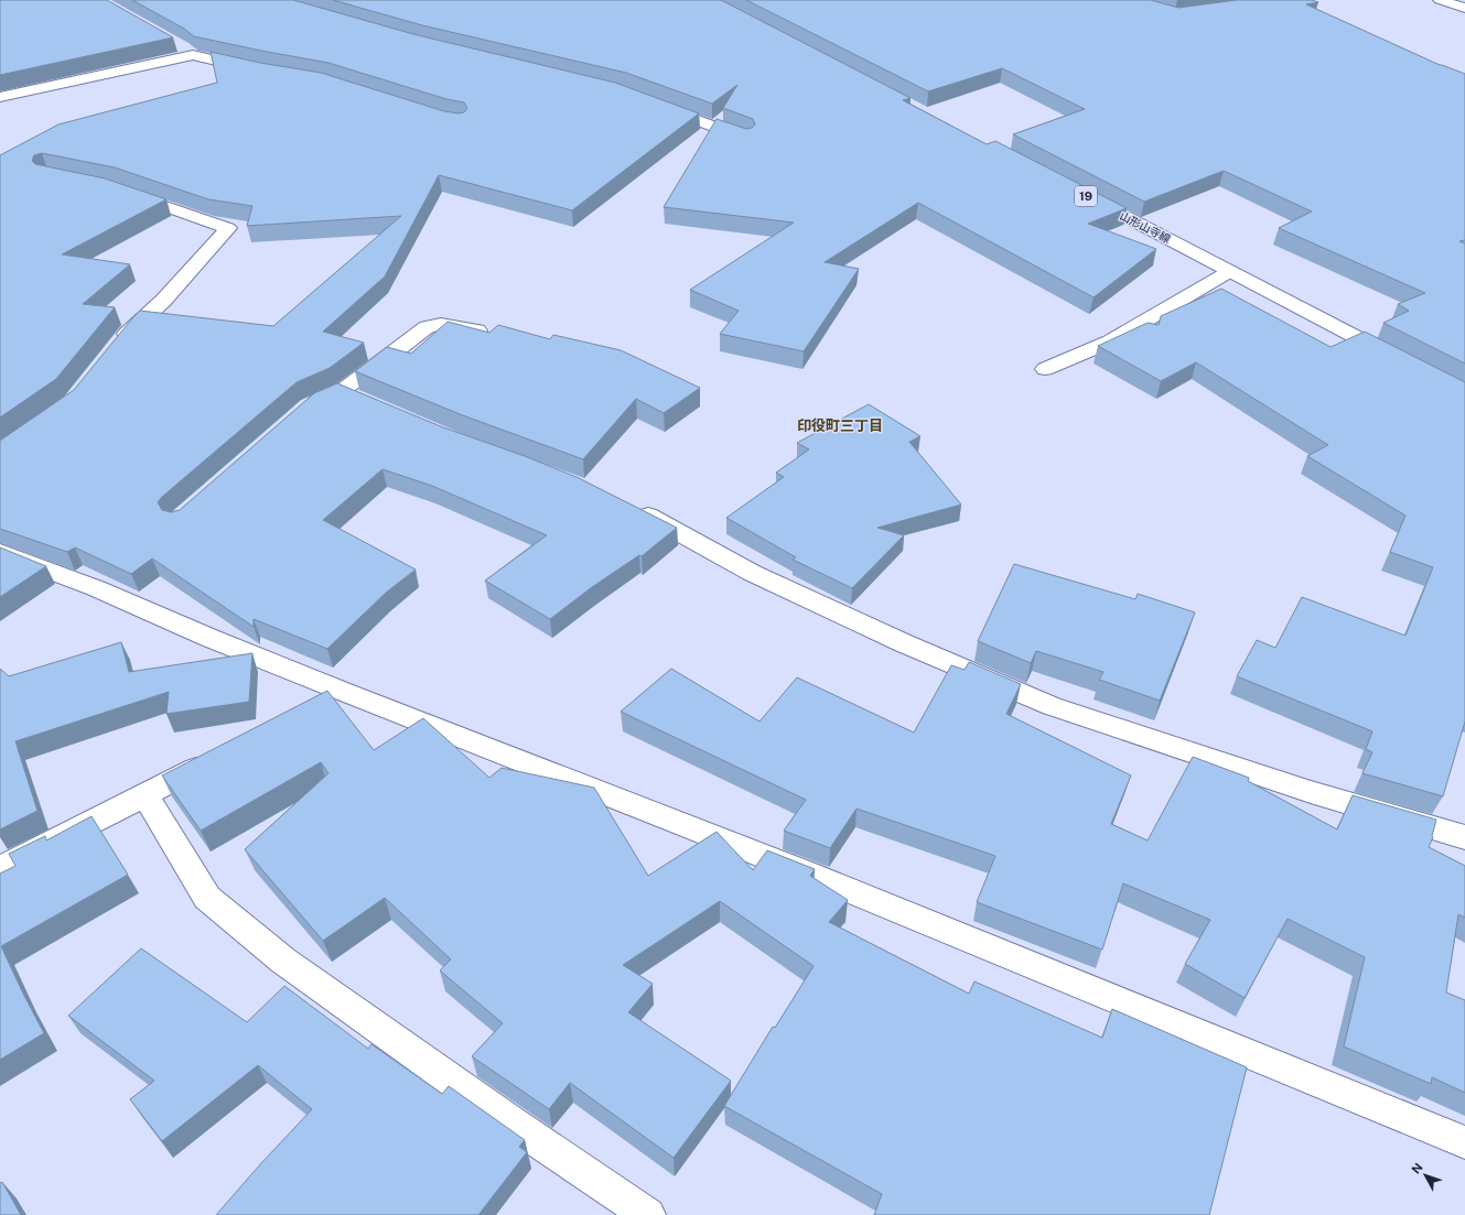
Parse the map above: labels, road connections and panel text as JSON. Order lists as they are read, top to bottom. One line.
{"streets":{"main road":["19","山形山寺線"]},"districts":["印役町三丁目"],"north":"top left"}
